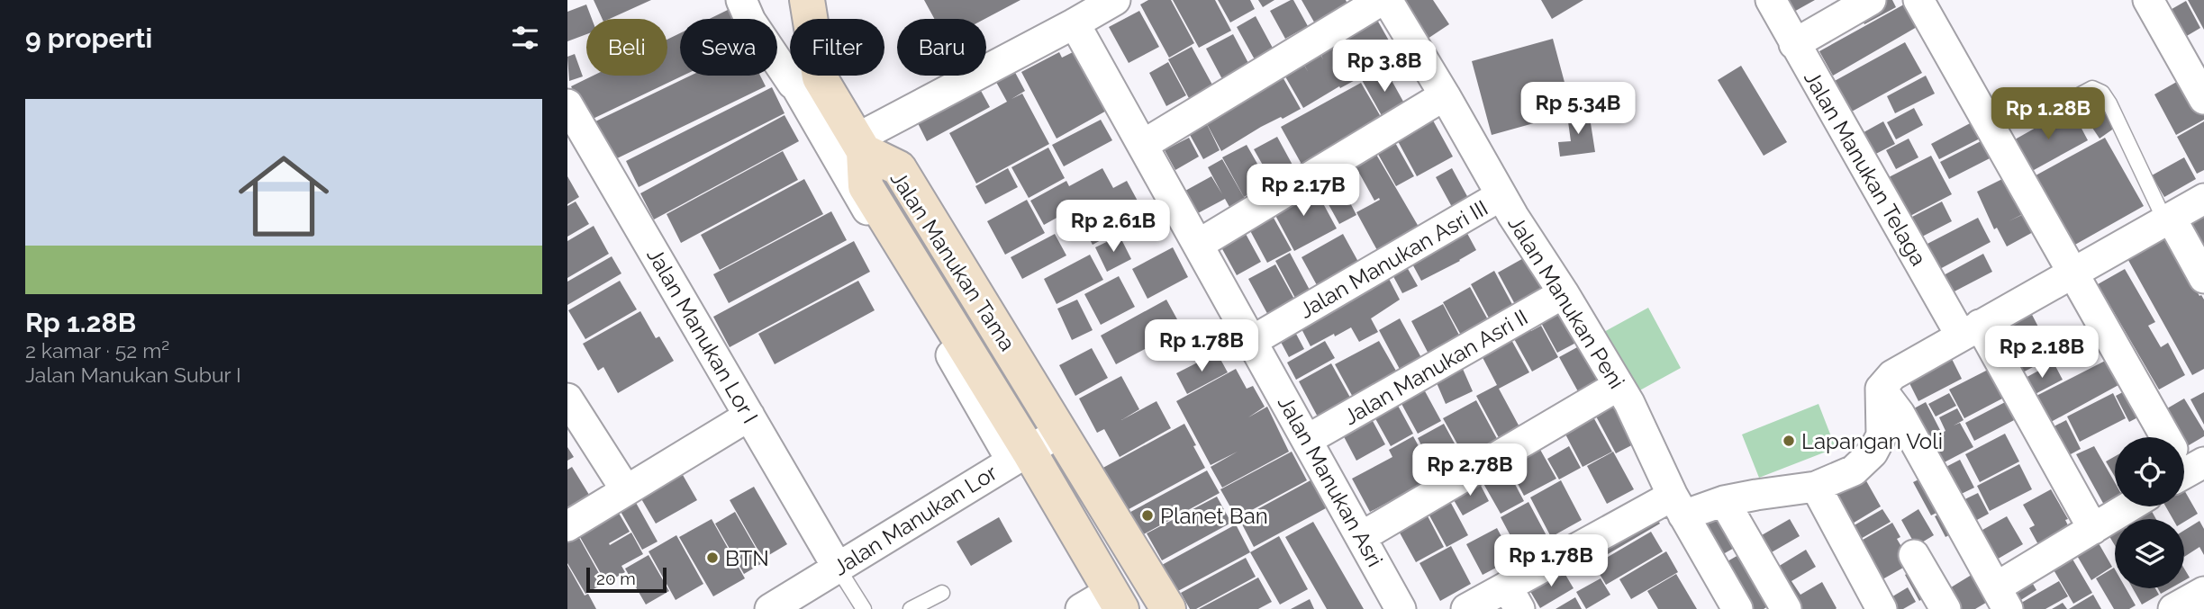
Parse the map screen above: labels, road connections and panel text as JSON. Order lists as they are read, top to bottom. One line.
{"streets":{"street":["Jalan Manukan Telaga","Jalan Manukan Asri III","Jalan Manukan Tama","Jalan Manukan Peni","Jalan Manukan Lor I","Jalan Manukan Asri II","Jalan Manukan Asri","Jalan Manukan Lor"]},"crossings":[["Jalan Manukan Asri III","Jalan Manukan Peni"],["Jalan Manukan Asri III","Jalan Manukan Asri"],["Jalan Manukan Tama","Jalan Manukan Lor"],["Jalan Manukan Peni","Jalan Manukan Asri II"],["Jalan Manukan Lor I","Jalan Manukan Lor"],["Jalan Manukan Asri II","Jalan Manukan Asri"]],"places":["Lapangan Voli","Planet Ban","BTN"],"scale_bar":"20 m","page":{"heading":"9 properti","chip":["Beli","Sewa","Filter","Baru"],"price":["Rp 3.8B","Rp 5.34B","Rp 1.28B","Rp 2.17B","Rp 2.61B","Rp 1.78B","Rp 2.18B","Rp 2.78B","Rp 1.78B"],"list":[{"name":"Rp 1.28B","note":"2 kamar · 52 m² · Jalan Manukan Subur I"}],"scale":"20 m"}}
